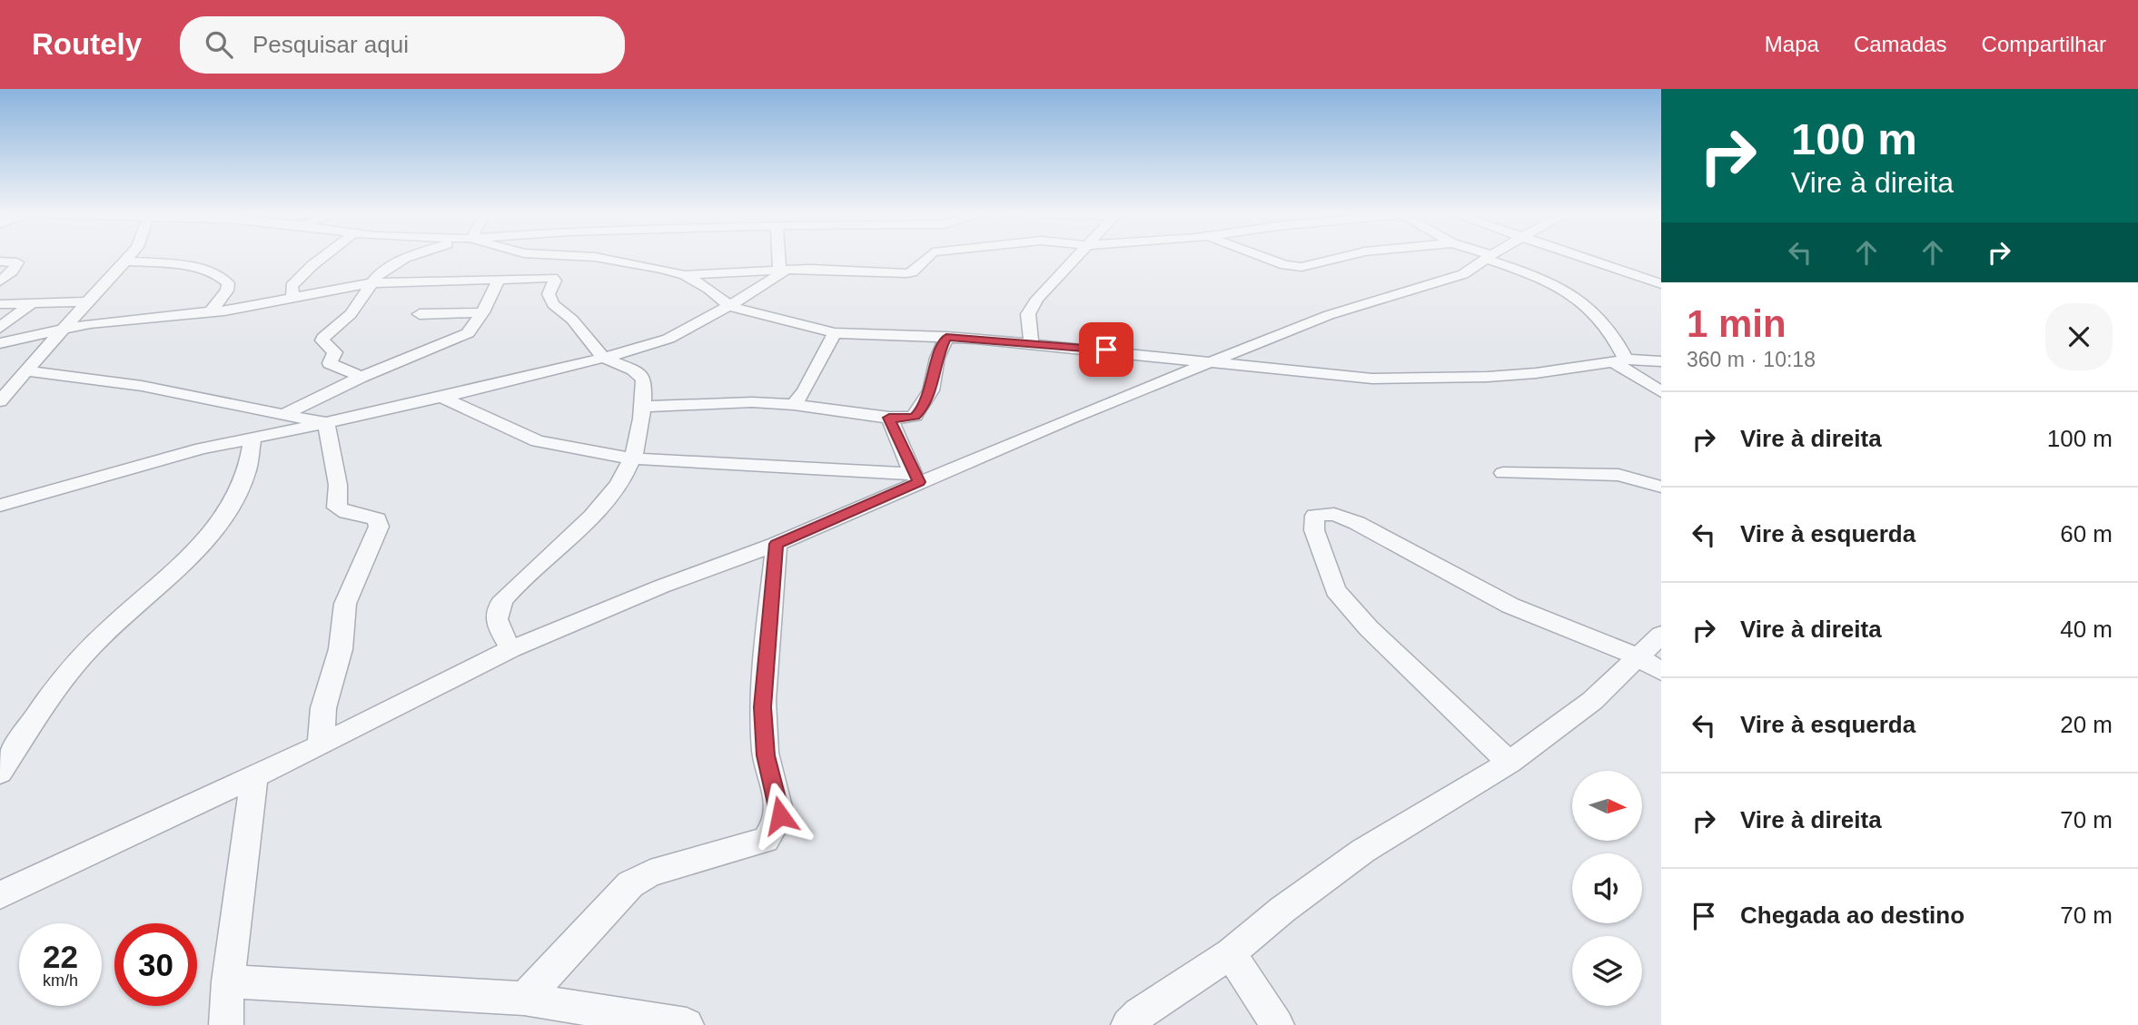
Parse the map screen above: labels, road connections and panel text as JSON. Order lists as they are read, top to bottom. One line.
{"north":"right","page":{"header":"Routely","search":"Pesquisar aqui","nav":["Mapa","Camadas","Compartilhar"],"turn":["100 m","Vire à direita"],"heading":["1 min","360 m · 10:18"],"list":[{"name":"Vire à direita","value":"100 m"},{"name":"Vire à esquerda","value":"60 m"},{"name":"Vire à direita","value":"40 m"},{"name":"Vire à esquerda","value":"20 m"},{"name":"Vire à direita","value":"70 m"},{"name":"Chegada ao destino","value":"70 m"}],"speed":"22 km/h","limit":"30"}}
